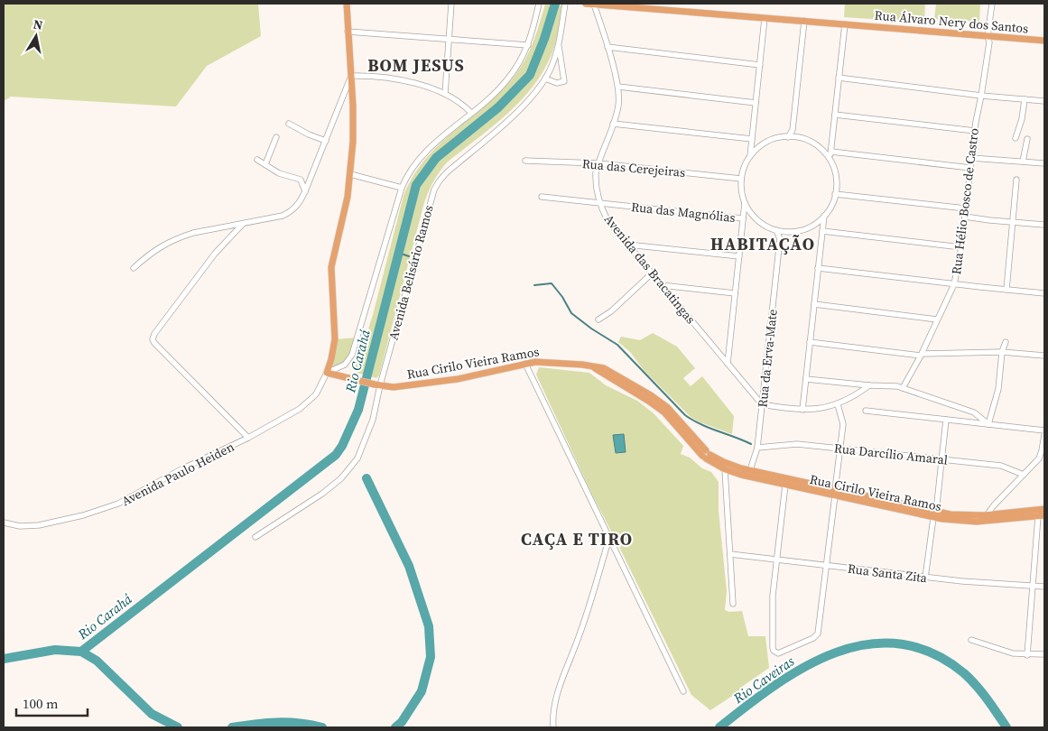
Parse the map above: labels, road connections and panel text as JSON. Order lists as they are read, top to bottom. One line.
{"streets":{"main road":["Rua Álvaro Nery dos Santos","Rua Cirilo Vieira Ramos"],"street":["Rua das Cerejeiras","Rua Hélio Bosco de Castro","Rua das Magnólias","Avenida das Bracatingas","Avenida Belisário Ramos","Rua da Erva-Mate","Rua Darcílio Amaral","Avenida Paulo Heiden","Rua Santa Zita"]},"crossings":[["Rua Álvaro Nery dos Santos","Rua Hélio Bosco de Castro"],["Rua Álvaro Nery dos Santos","Avenida das Bracatingas"],["Rua das Cerejeiras","Avenida das Bracatingas"],["Rua das Cerejeiras","Rua da Erva-Mate"],["Rua das Magnólias","Avenida das Bracatingas"],["Avenida das Bracatingas","Rua da Erva-Mate"],["Avenida Belisário Ramos","Rua Cirilo Vieira Ramos"],["Rua da Erva-Mate","Rua Cirilo Vieira Ramos"],["Rua da Erva-Mate","Rua Darcílio Amaral"],["Rua Cirilo Vieira Ramos","Avenida Paulo Heiden"]],"districts":["BOM JESUS","HABITAÇÃO","CAÇA E TIRO"],"water":["Rio Carahá","Rio Caveiras"],"scale_bar":"100 m","north":"top"}
